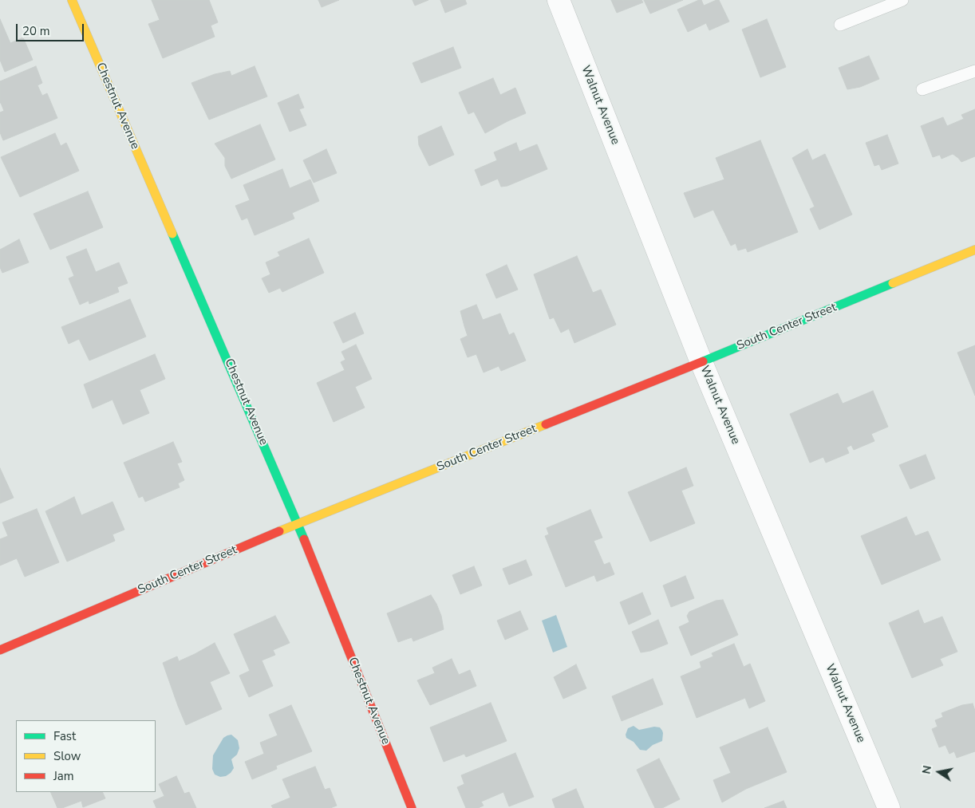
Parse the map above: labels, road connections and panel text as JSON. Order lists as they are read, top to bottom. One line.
{"streets":{"street":["Walnut Avenue","Chestnut Avenue","South Center Street"]},"crossings":[["Walnut Avenue","South Center Street"],["Chestnut Avenue","South Center Street"]],"legend":["Fast","Slow","Jam"],"scale_bar":"20 m","north":"left"}
